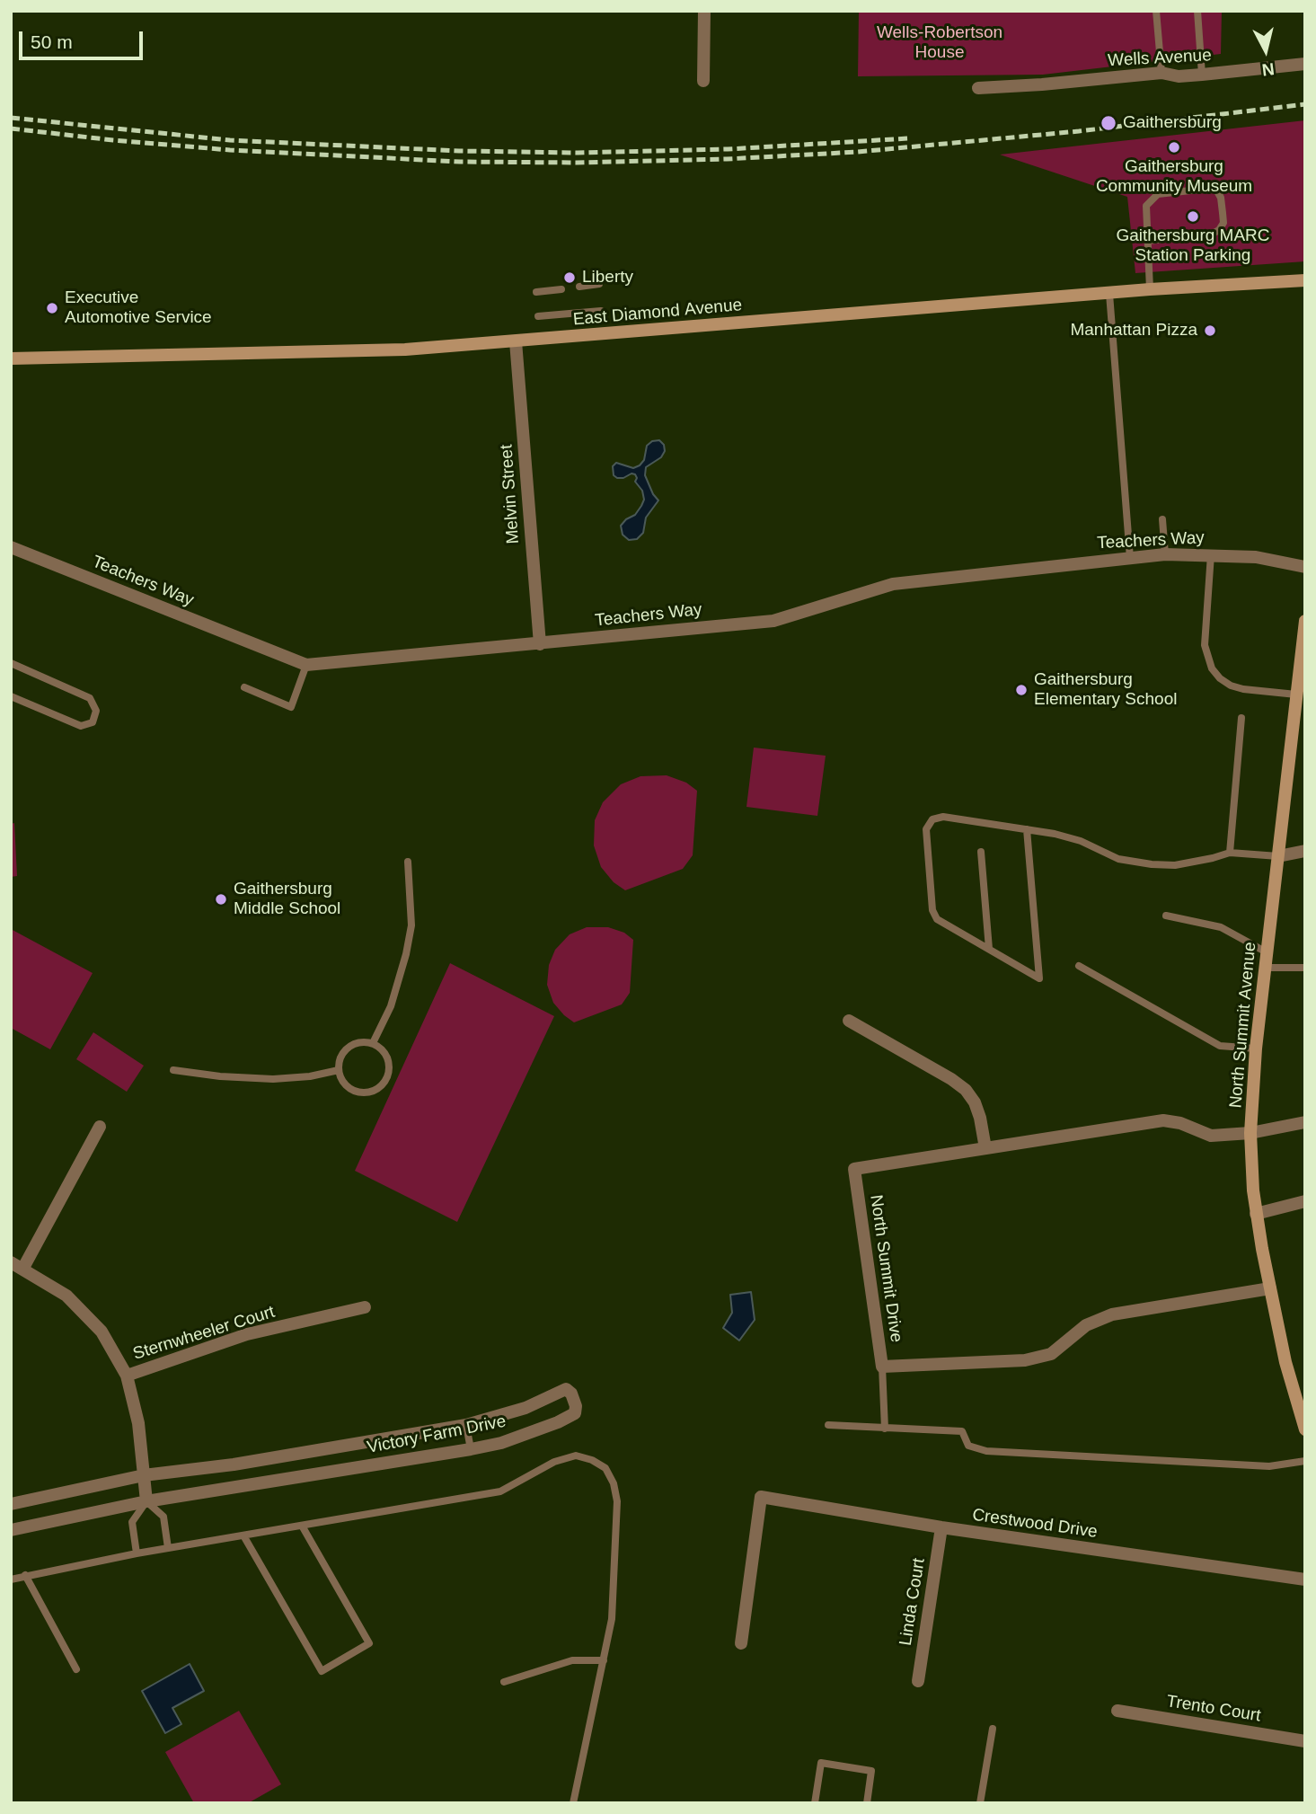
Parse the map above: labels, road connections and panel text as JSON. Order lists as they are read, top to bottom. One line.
{"streets":{"street":["Wells Avenue","East Diamond Avenue","Melvin Street","Teachers Way","North Summit Avenue","North Summit Drive","Sternwheeler Court","Victory Farm Drive","Crestwood Drive","Linda Court","Trento Court"]},"crossings":[["East Diamond Avenue","Melvin Street"],["Melvin Street","Teachers Way"],["North Summit Avenue","North Summit Drive"],["Crestwood Drive","Linda Court"]],"parks":["Wells-Robertson House"],"places":["Gaithersburg","Gaithersburg Community Museum","Gaithersburg MARC Station Parking","Liberty","Executive Automotive Service","Manhattan Pizza","Gaithersburg Elementary School","Gaithersburg Middle School"],"scale_bar":"50 m","north":"bottom"}
